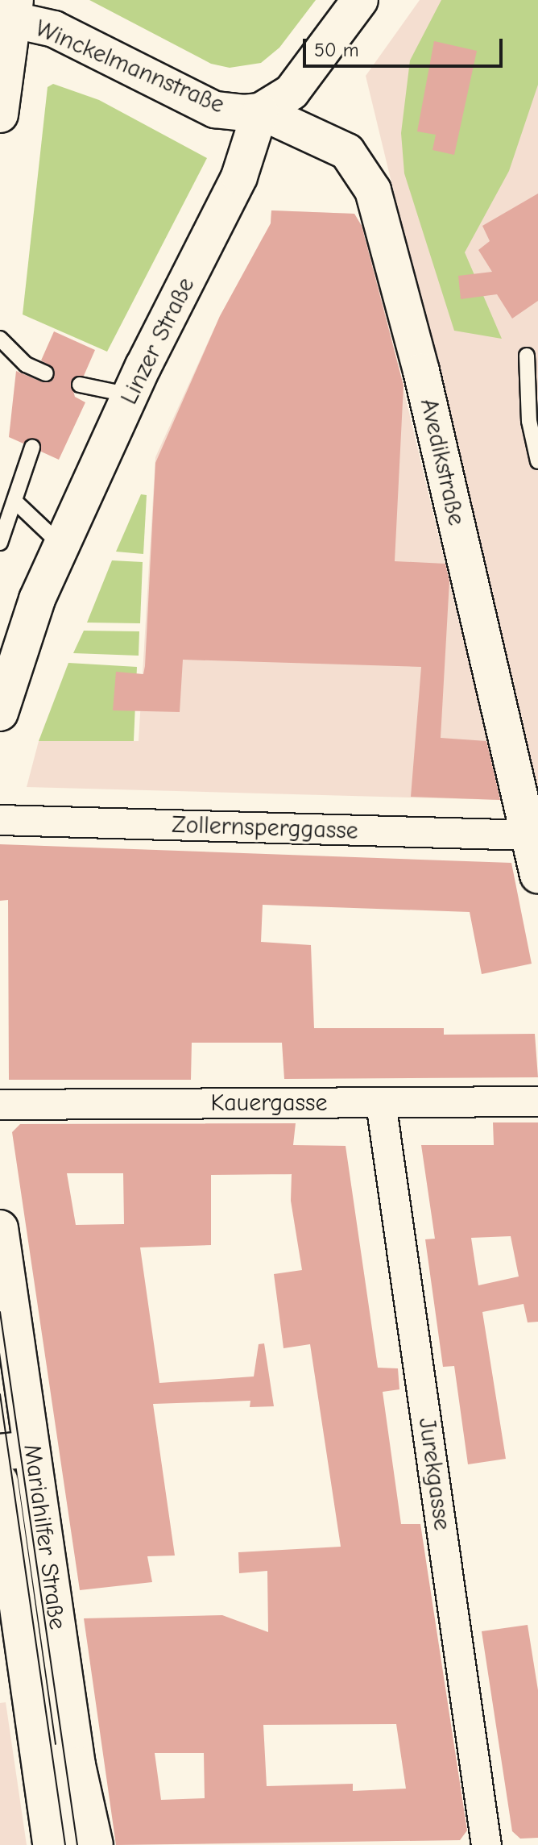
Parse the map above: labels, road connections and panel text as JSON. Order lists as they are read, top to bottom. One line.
{"streets":{"street":["Winckelmannstraße","Linzer Straße","Avedikstraße","Zollernsperggasse","Kauergasse","Jurekgasse","Mariahilfer Straße"]},"crossings":[["Winckelmannstraße","Linzer Straße"],["Winckelmannstraße","Avedikstraße"],["Linzer Straße","Avedikstraße"],["Avedikstraße","Zollernsperggasse"],["Kauergasse","Jurekgasse"]],"scale_bar":"50 m"}
